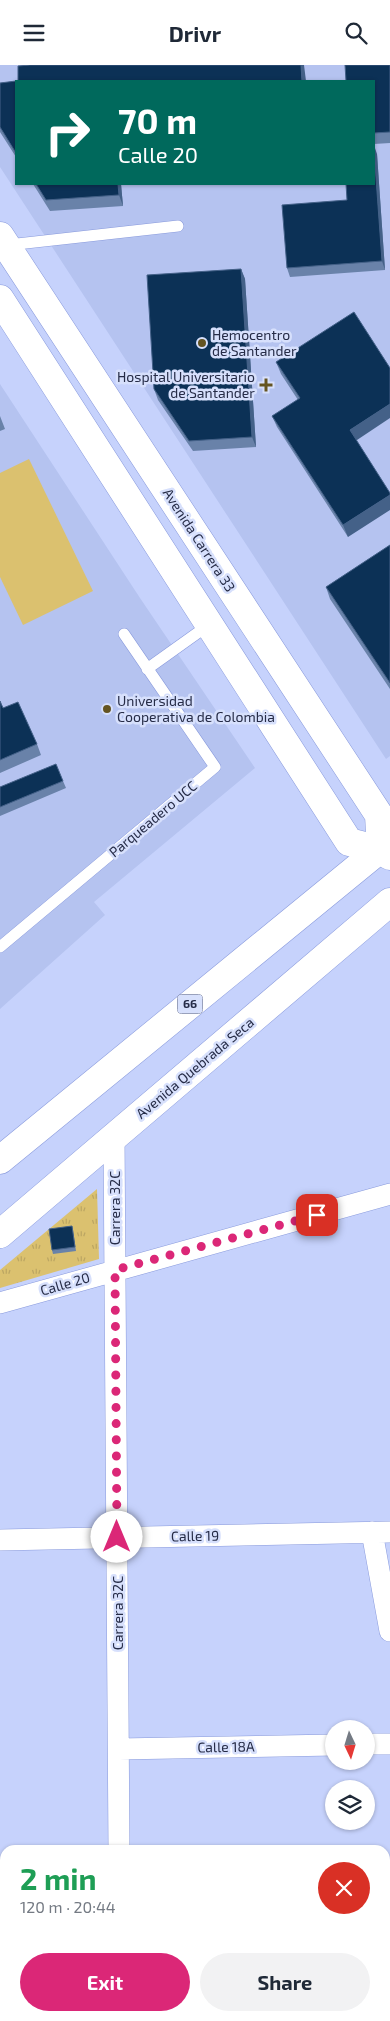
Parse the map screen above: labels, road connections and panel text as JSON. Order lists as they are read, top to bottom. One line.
{"streets":{"main road":["Avenida Carrera 33","66","Avenida Quebrada Seca"],"street":["Carrera 32C","Calle 20","Calle 19","Calle 18A"],"lane":["Parqueadero UCC"]},"crossings":[["Avenida Carrera 33","66"],["Avenida Quebrada Seca","Carrera 32C"],["Carrera 32C","Calle 20"],["Carrera 32C","Calle 19"],["Carrera 32C","Calle 18A"]],"places":{"other":["Hemocentro de Santander","Universidad Cooperativa de Colombia"],"health":["Hospital Universitario de Santander"]},"north":"bottom","page":{"header":"Drivr","turn":["70 m","Calle 20"],"heading":["2 min","120 m · 20:44"],"buttons":["Exit","Share"]}}
